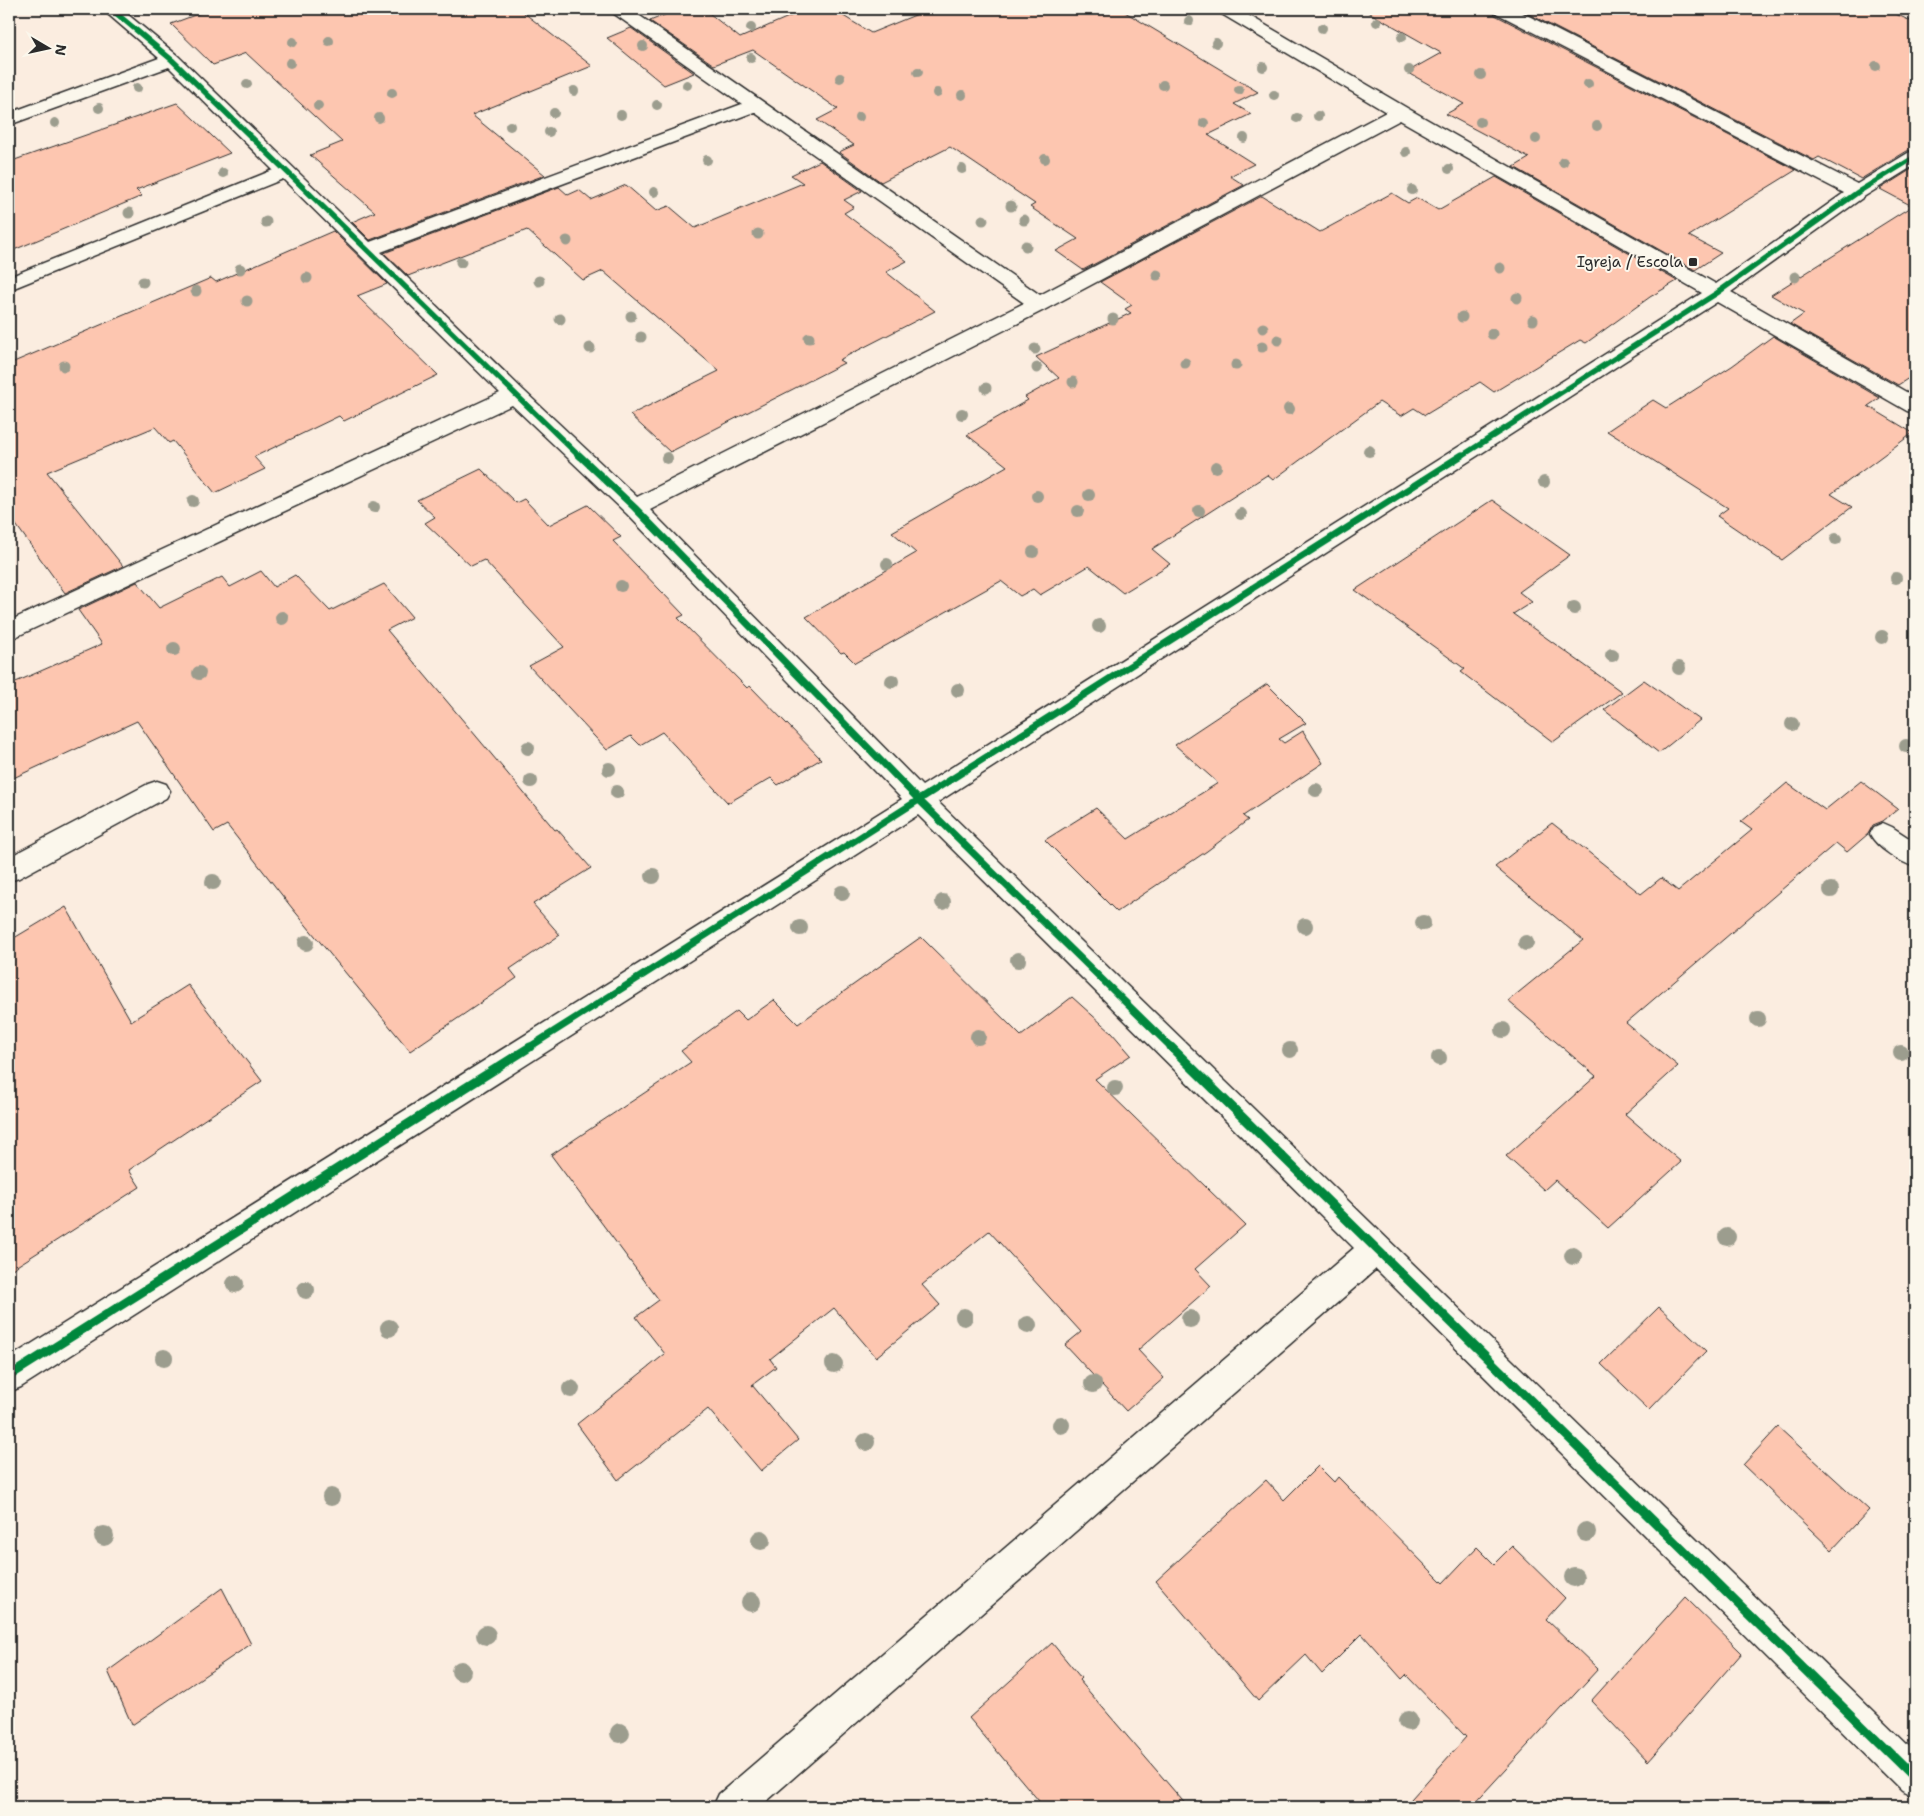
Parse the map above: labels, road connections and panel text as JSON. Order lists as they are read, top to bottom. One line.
{"places":{"transit":["Igreja / Escola"]},"north":"right"}
